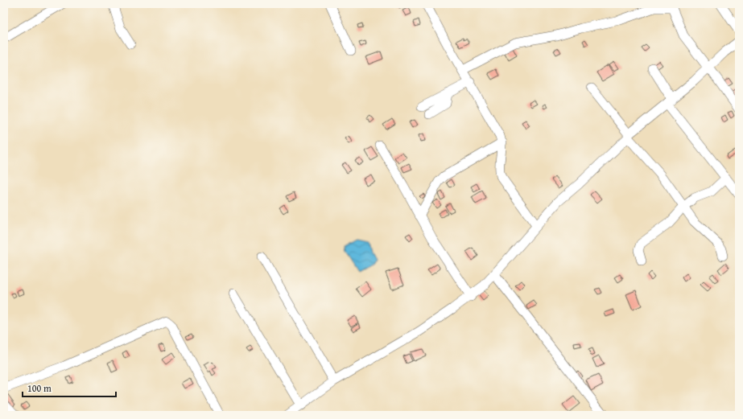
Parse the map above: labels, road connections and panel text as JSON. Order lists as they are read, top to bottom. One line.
{"scale_bar":"100 m"}
